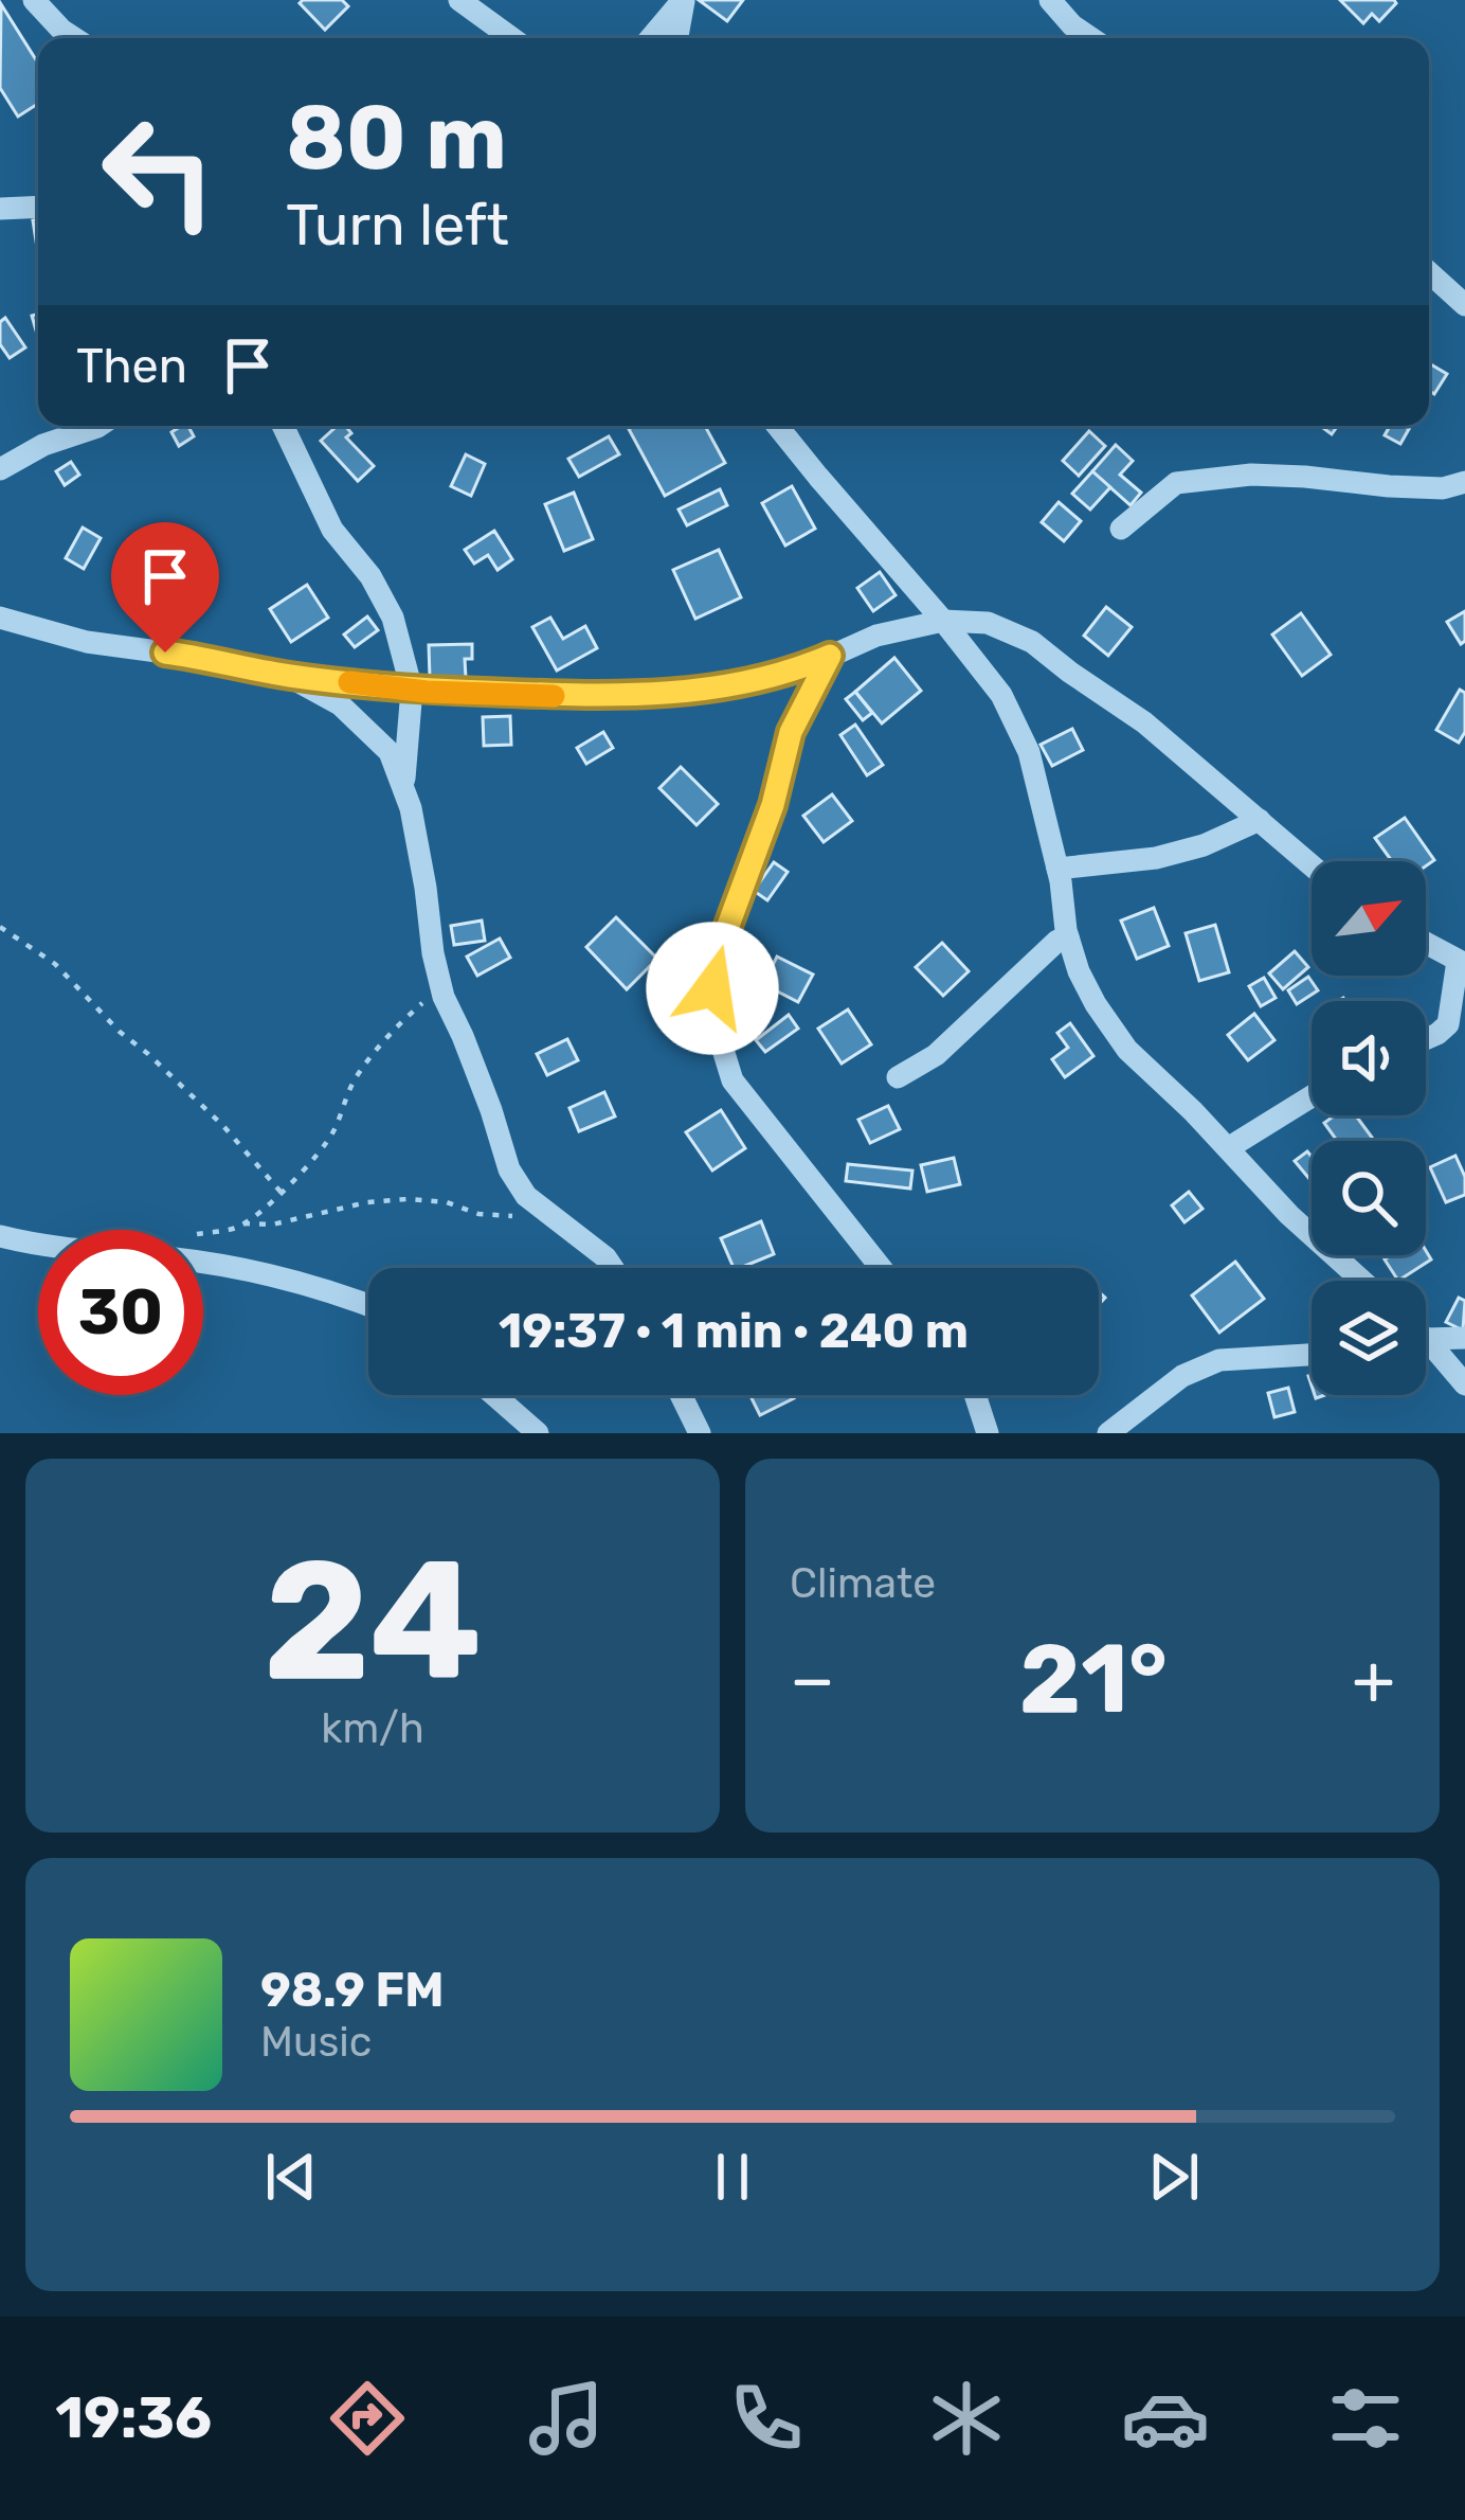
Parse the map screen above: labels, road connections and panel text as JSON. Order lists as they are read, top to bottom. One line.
{"north":"top right","page":{"turn":["80 m","Turn left"],"then":"Then","limit":"30","trip":"19:37 · 1 min · 240 m","tile":[["24","km/h"],"Climate"],"heat":["−","21°","+"],"song":["98.9 FM","Music"],"tabs":"19:36"}}
